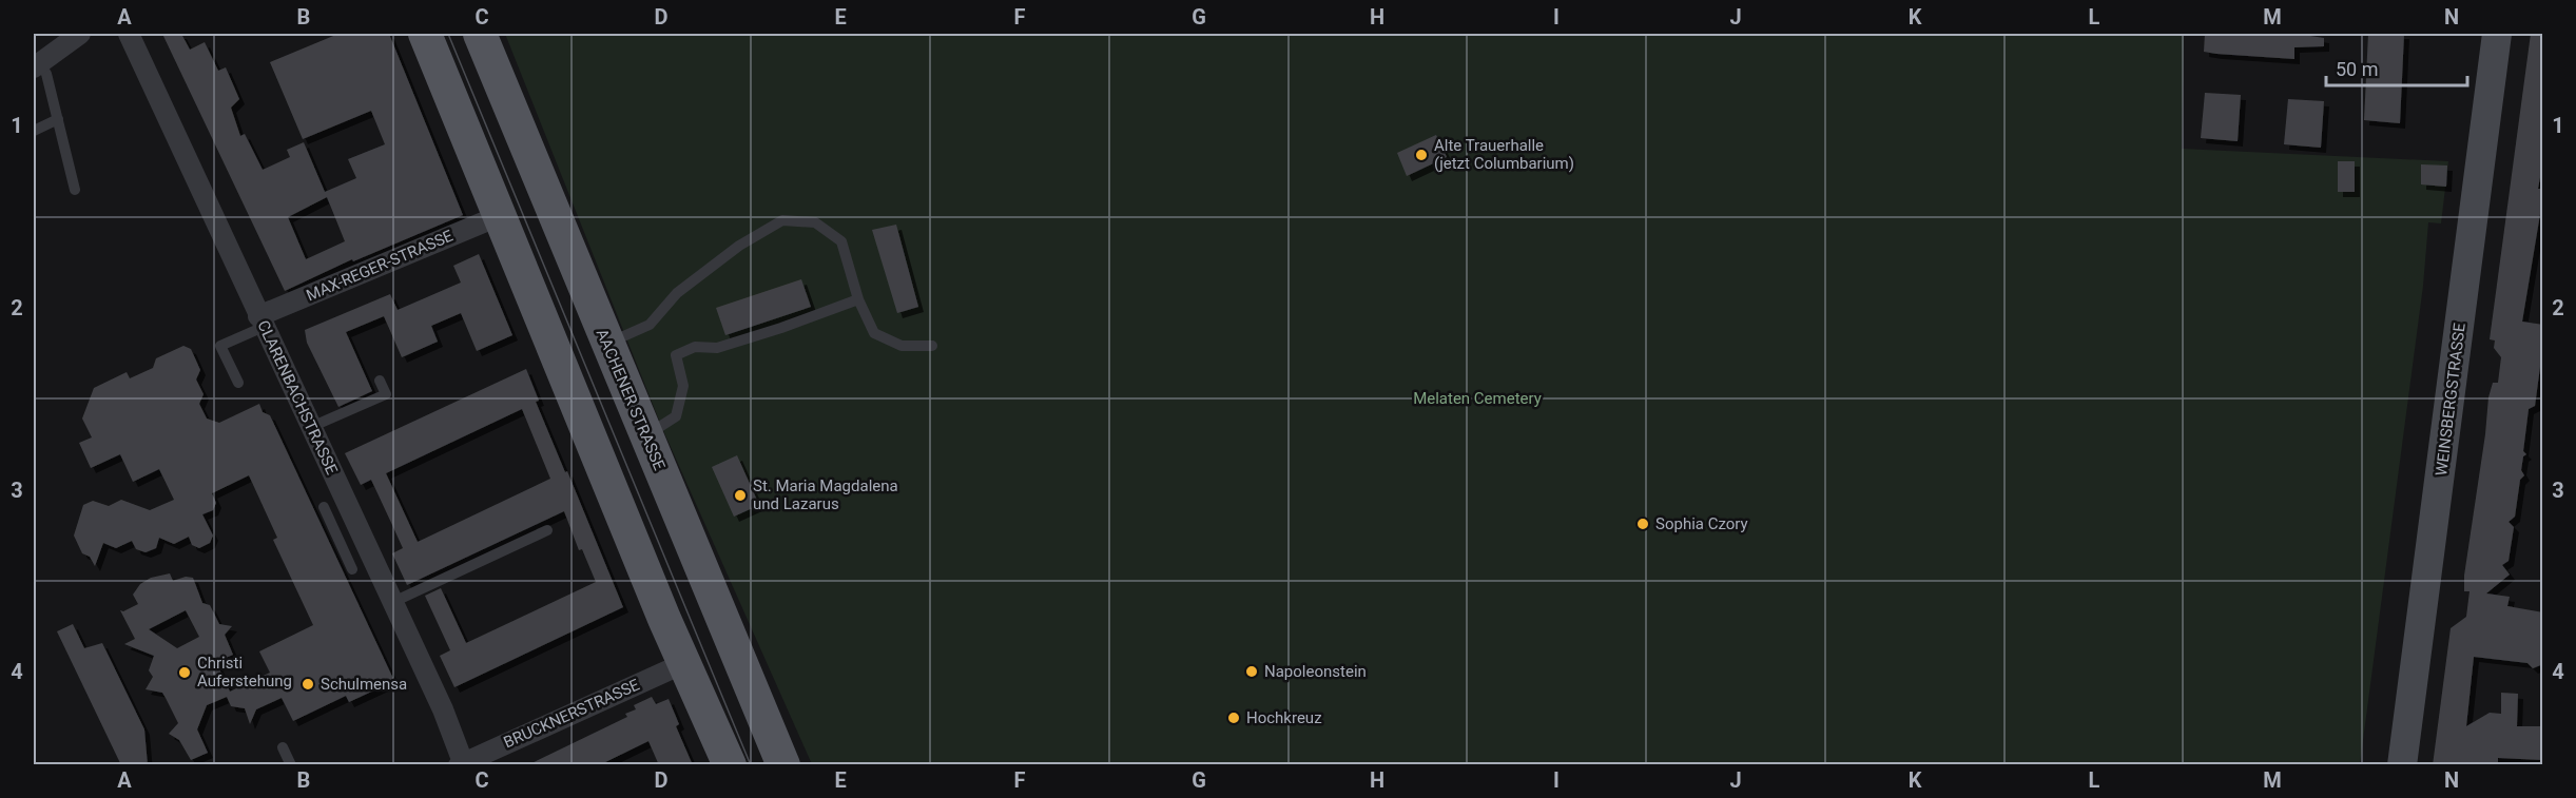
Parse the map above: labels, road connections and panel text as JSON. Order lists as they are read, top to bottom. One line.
{"streets":{"main road":["AACHENER STRASSE"],"street":["MAX-REGER-STRASSE","CLARENBACHSTRASSE","WEINSBERGSTRASSE","BRUCKNERSTRASSE"]},"crossings":[["MAX-REGER-STRASSE","CLARENBACHSTRASSE"],["CLARENBACHSTRASSE","BRUCKNERSTRASSE"]],"parks":["Melaten Cemetery"],"places":["Alte Trauerhalle (jetzt Columbarium)","St. Maria Magdalena und Lazarus","Sophia Czory","Napoleonstein","Christi Auferstehung","Schulmensa","Hochkreuz"],"scale_bar":"50 m","grid":{"columns":["A","B","C","D","E","F","G","H","I","J","K","L","M","N"],"rows":["1","2","3","4"]}}
